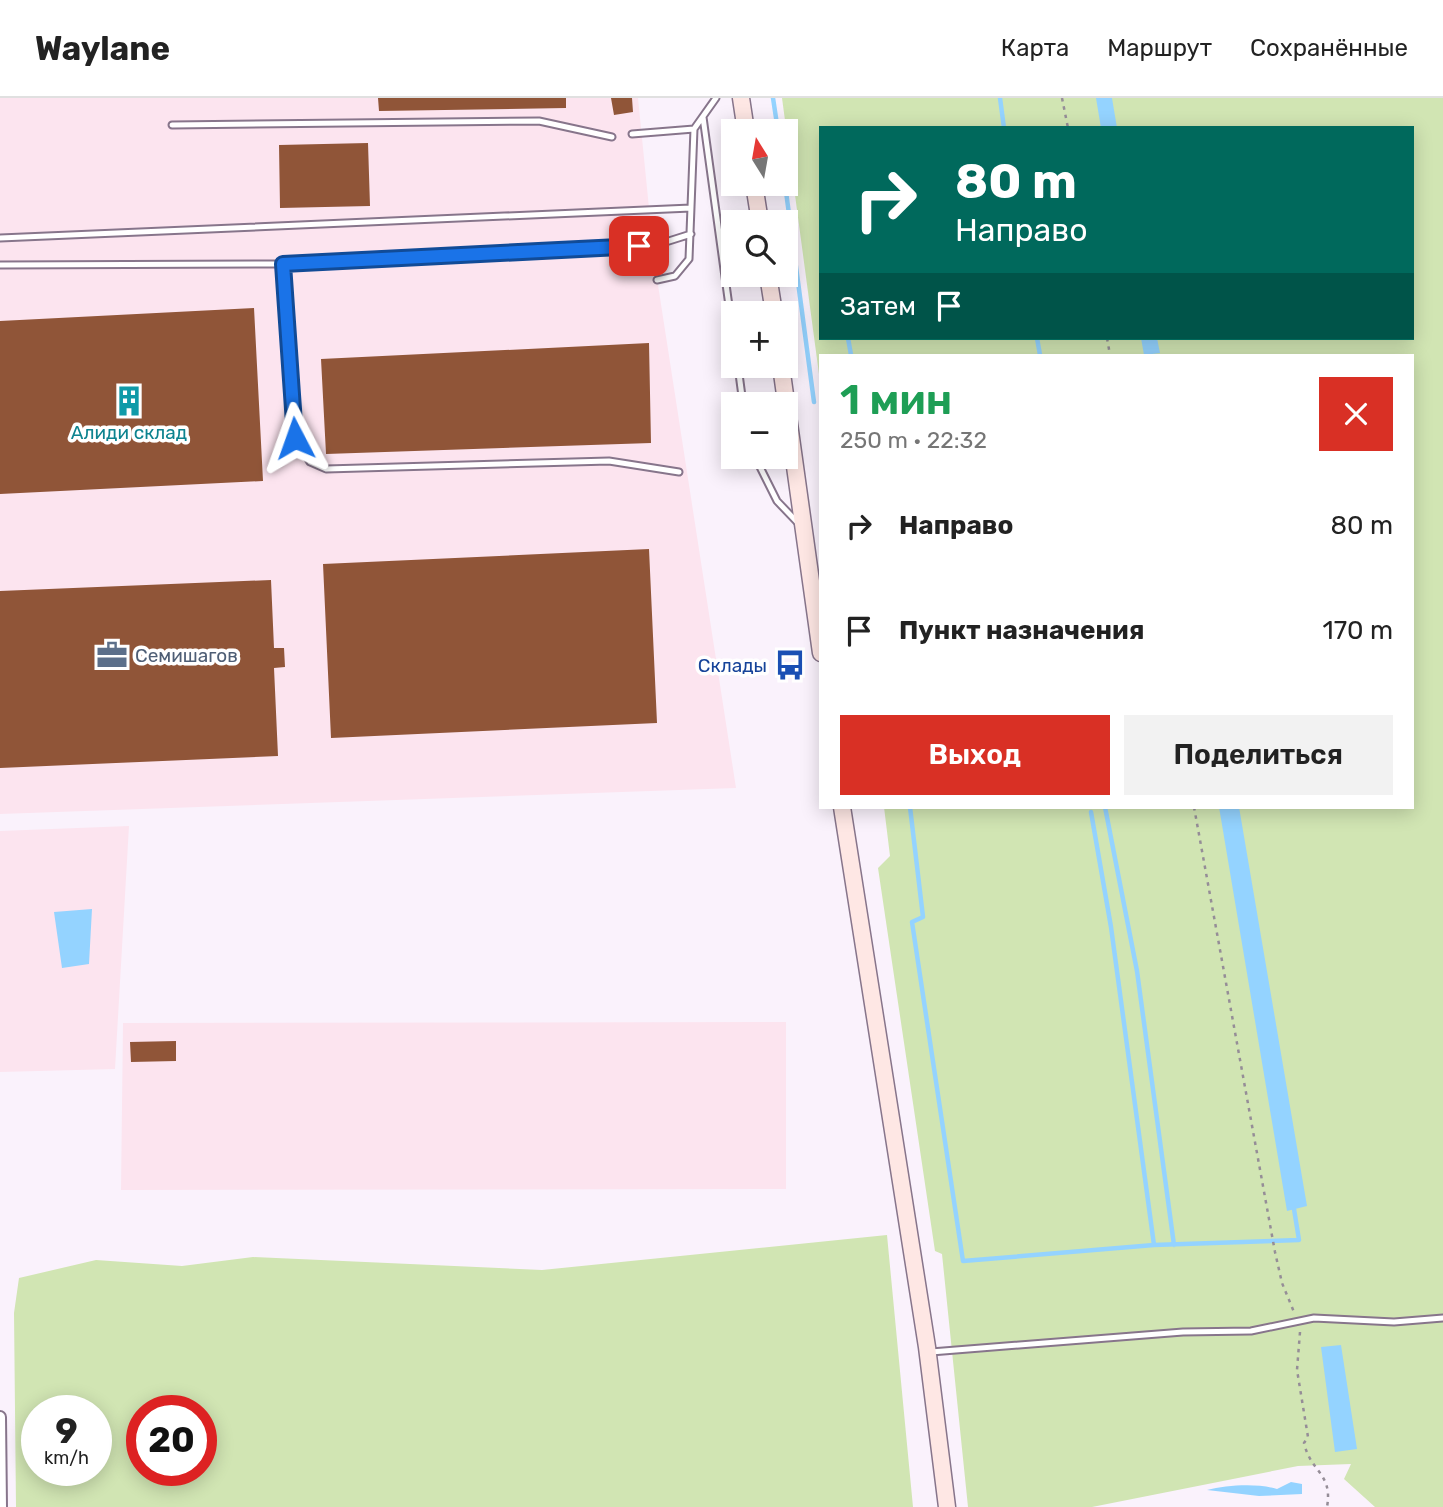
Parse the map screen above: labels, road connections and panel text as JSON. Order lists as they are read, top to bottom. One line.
{"places":{"building":["Алиди склад"],"office":["Семишагов"],"bus stop":["Склады"]},"north":"top","page":{"header":"Waylane","nav":["Карта","Маршрут","Сохранённые"],"map_buttons":["+","−"],"turn":["80 m","Направо"],"then":"Затем","heading":["1 мин","250 m · 22:32"],"list":[{"name":"Направо","value":"80 m"},{"name":"Пункт назначения","value":"170 m"}],"buttons":["Выход","Поделиться"],"speed":"9 km/h","limit":"20"}}
